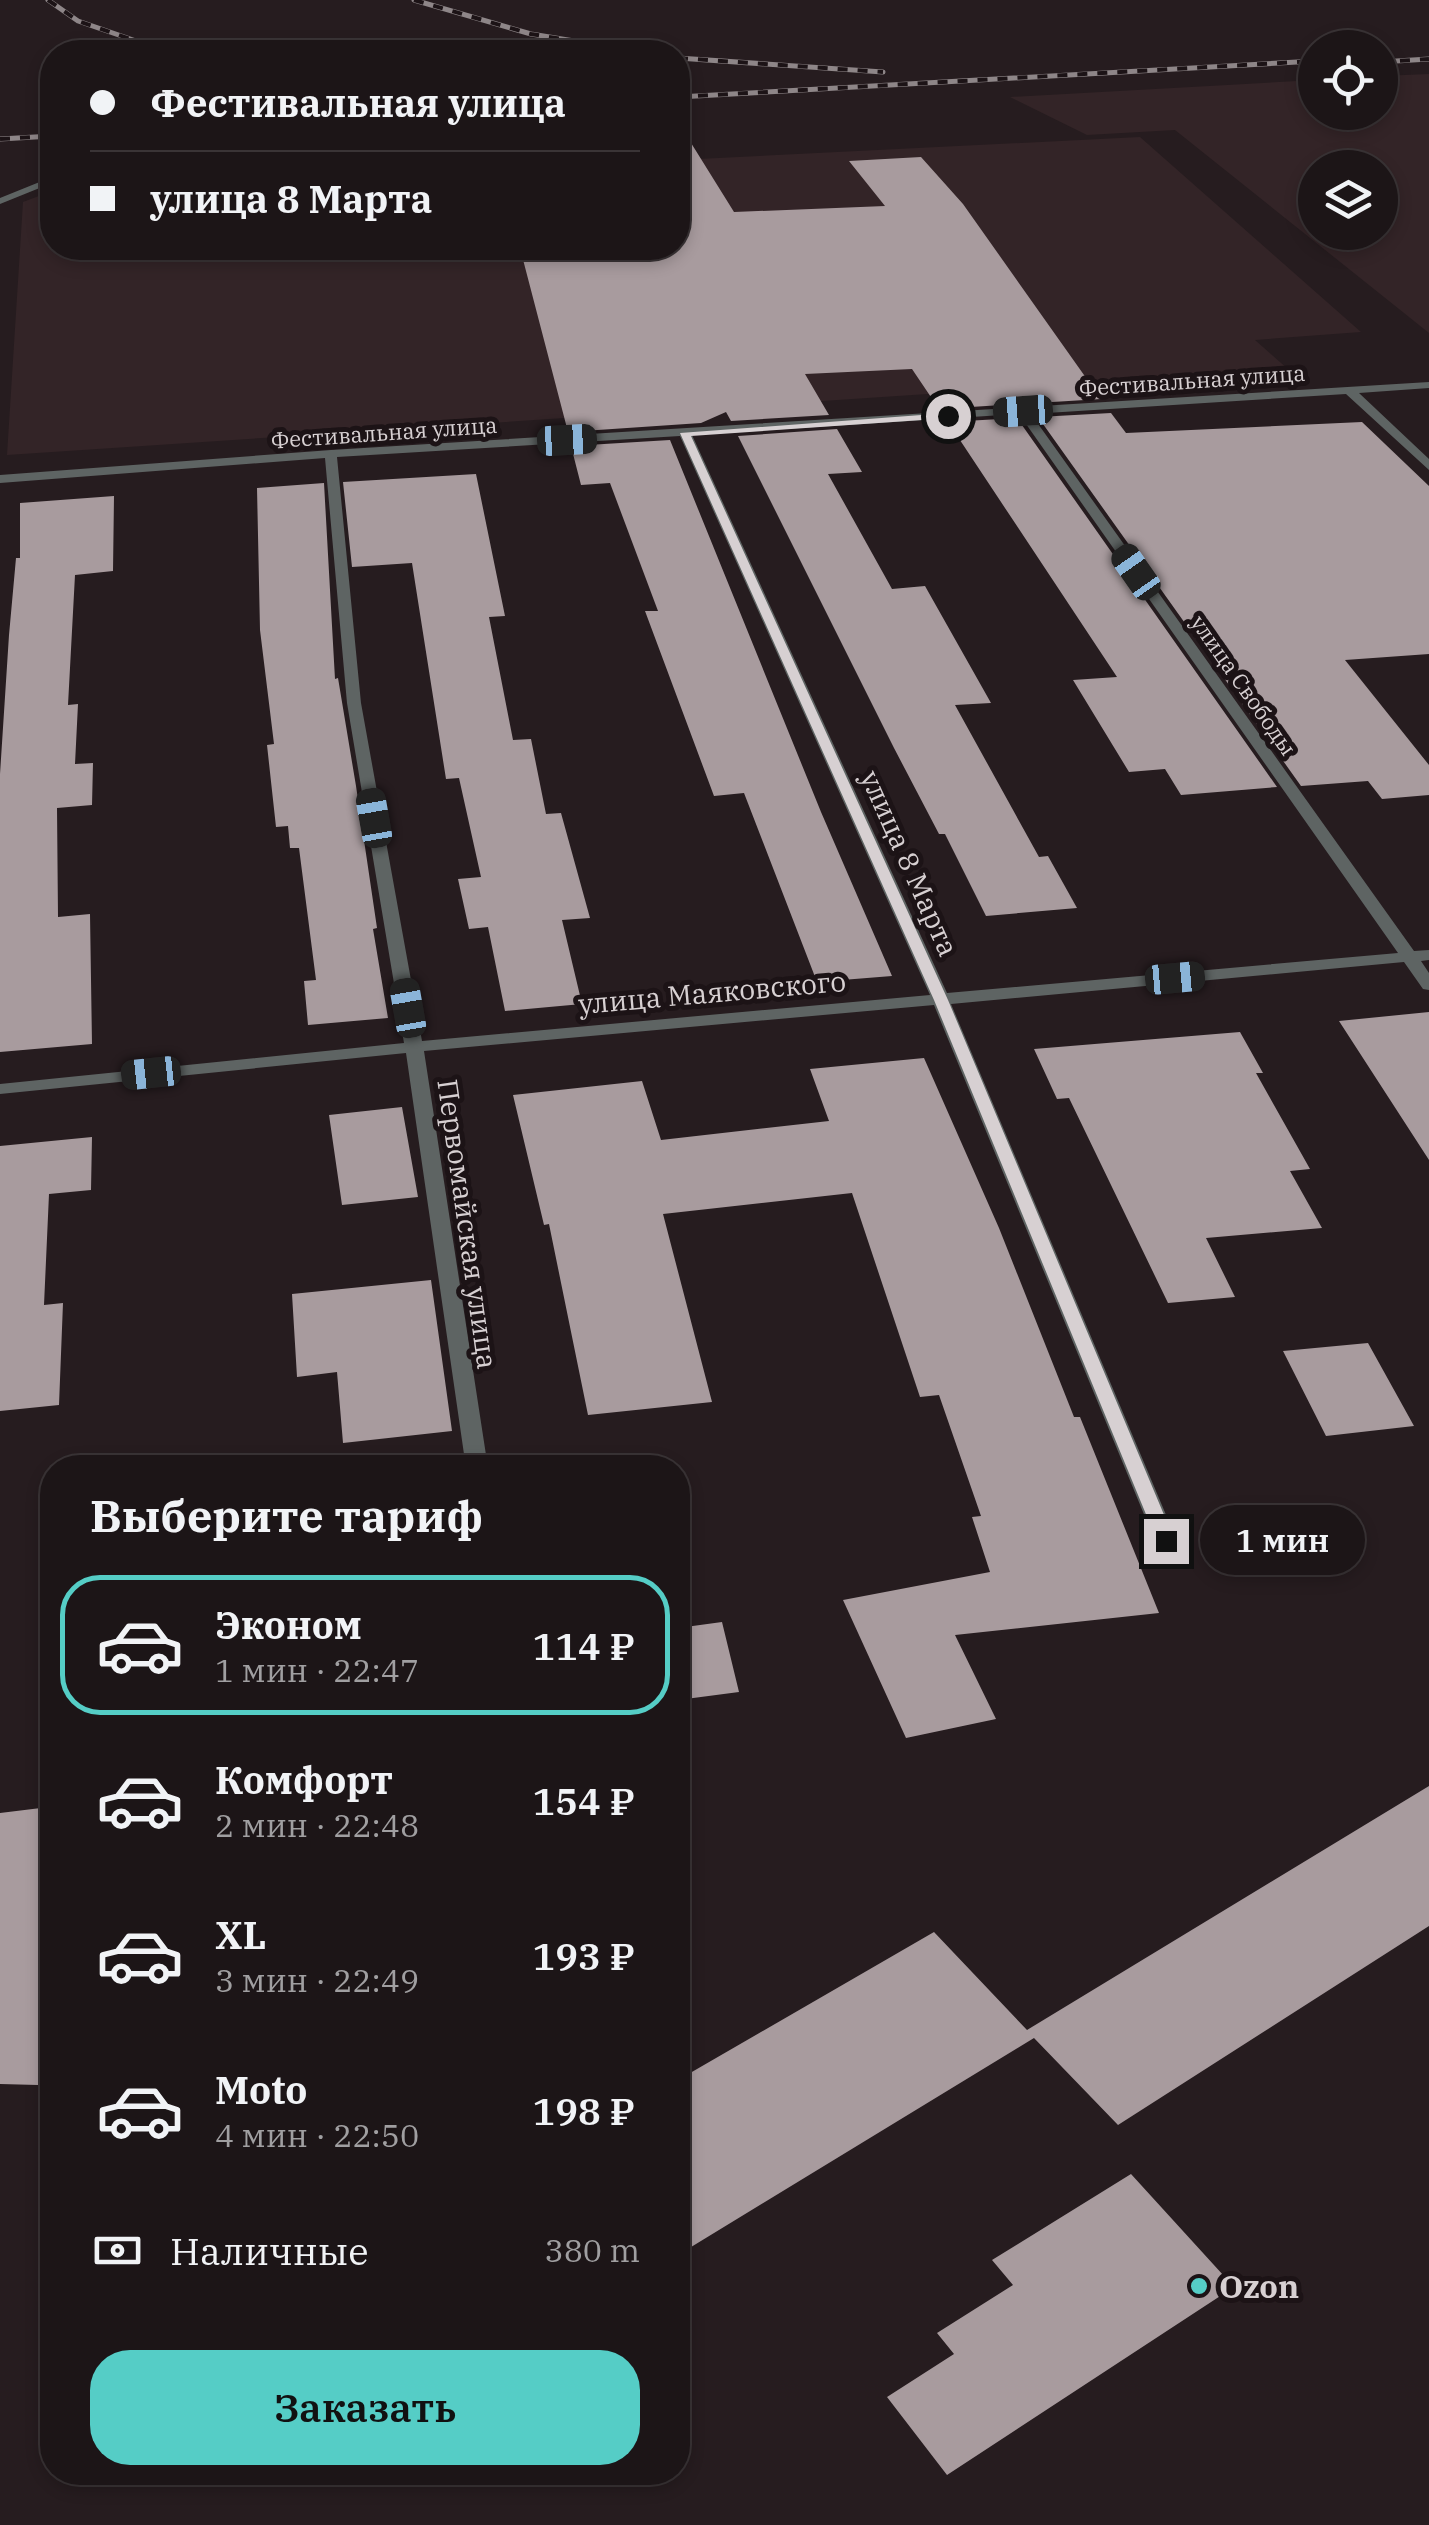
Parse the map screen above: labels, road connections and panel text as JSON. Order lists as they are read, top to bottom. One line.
{"streets":{"street":["Фестивальная улица","улица Свободы","улица 8 Марта","улица Маяковского","Первомайская улица"]},"crossings":[["Фестивальная улица","улица Свободы"],["Фестивальная улица","улица 8 Марта"],["Фестивальная улица","Первомайская улица"],["улица Свободы","улица Маяковского"],["улица 8 Марта","улица Маяковского"],["улица Маяковского","Первомайская улица"]],"places":["Ozon"],"page":{"banner":["Фестивальная улица","улица 8 Марта"],"heading":"Выберите тариф","bubble":"1 мин","list":[{"name":"Эконом","note":"1 мин · 22:47","value":"114 ₽"},{"name":"Комфорт","note":"2 мин · 22:48","value":"154 ₽"},{"name":"XL","note":"3 мин · 22:49","value":"193 ₽"},{"name":"Moto","note":"4 мин · 22:50","value":"198 ₽"}],"pay":["Наличные","380 m"],"buttons":"Заказать"}}
